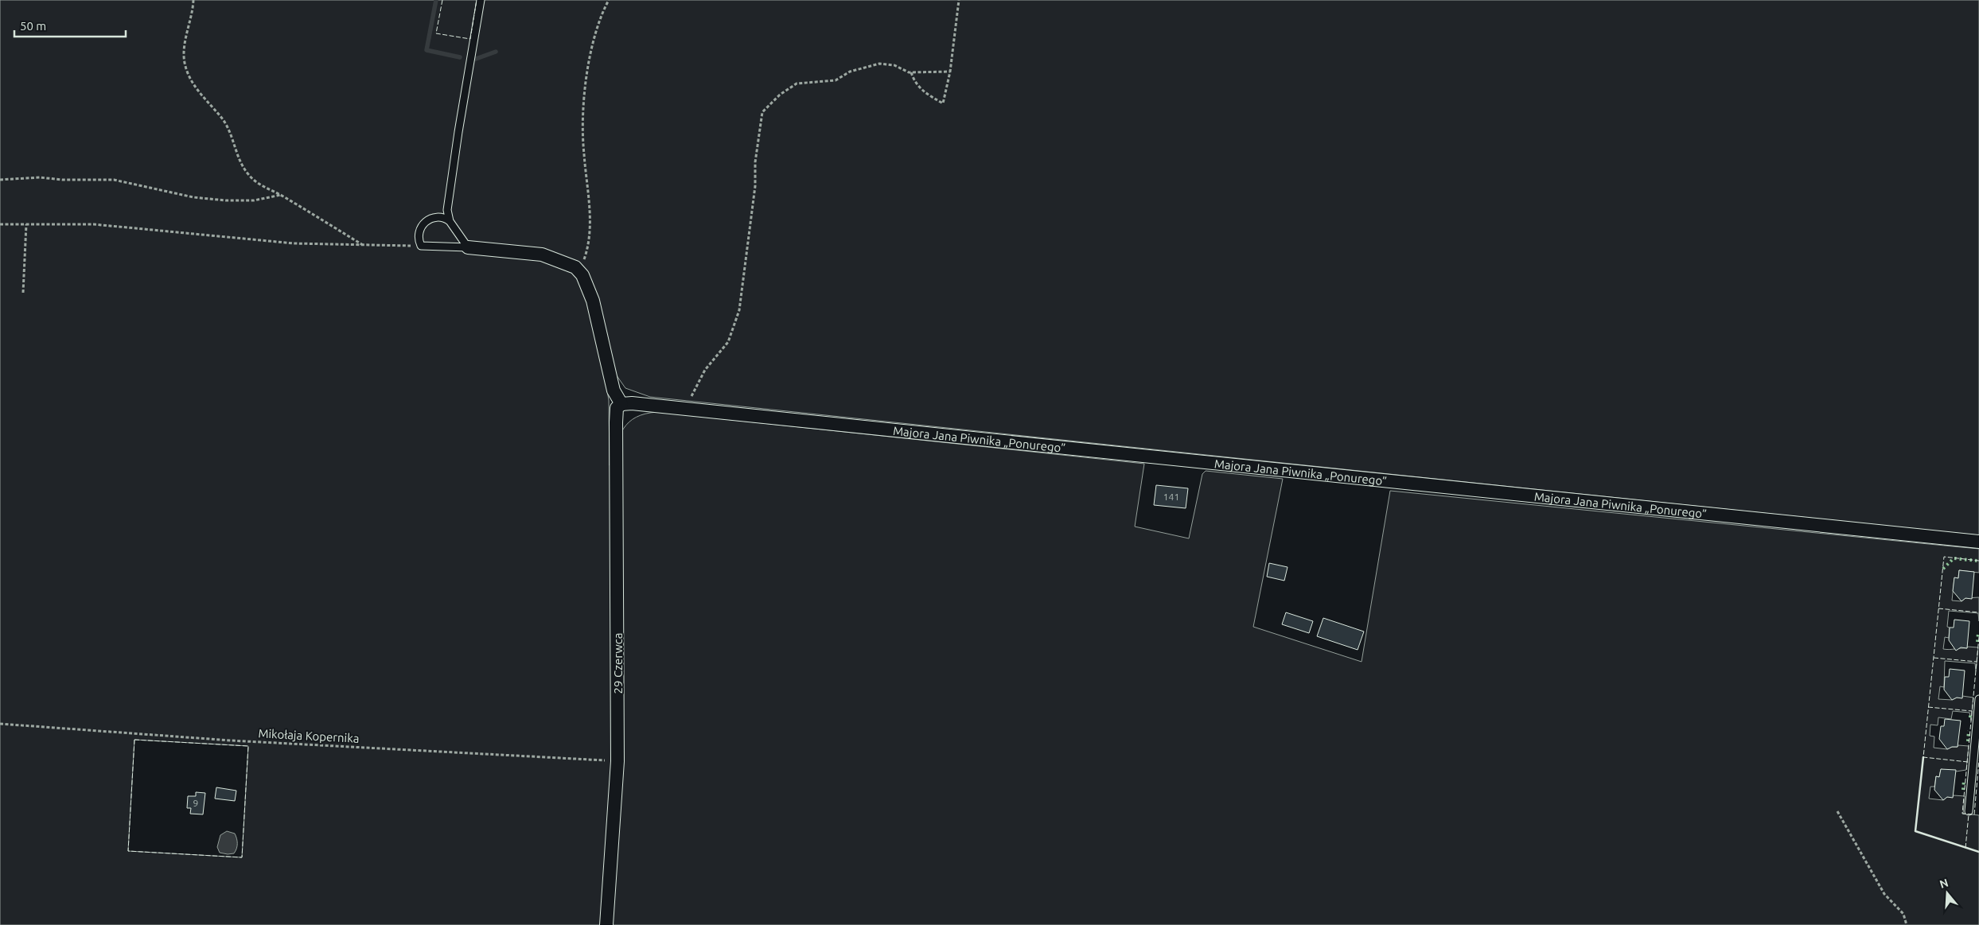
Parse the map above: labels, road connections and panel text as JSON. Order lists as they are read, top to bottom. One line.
{"streets":{"street":["Majora Jana Piwnika „Ponurego”","29 Czerwca"],"path":["Mikołaja Kopernika"]},"crossings":[["Majora Jana Piwnika „Ponurego”","29 Czerwca"],["29 Czerwca","Mikołaja Kopernika"]],"house_numbers":["141","9"],"scale_bar":"50 m","north":"top"}
